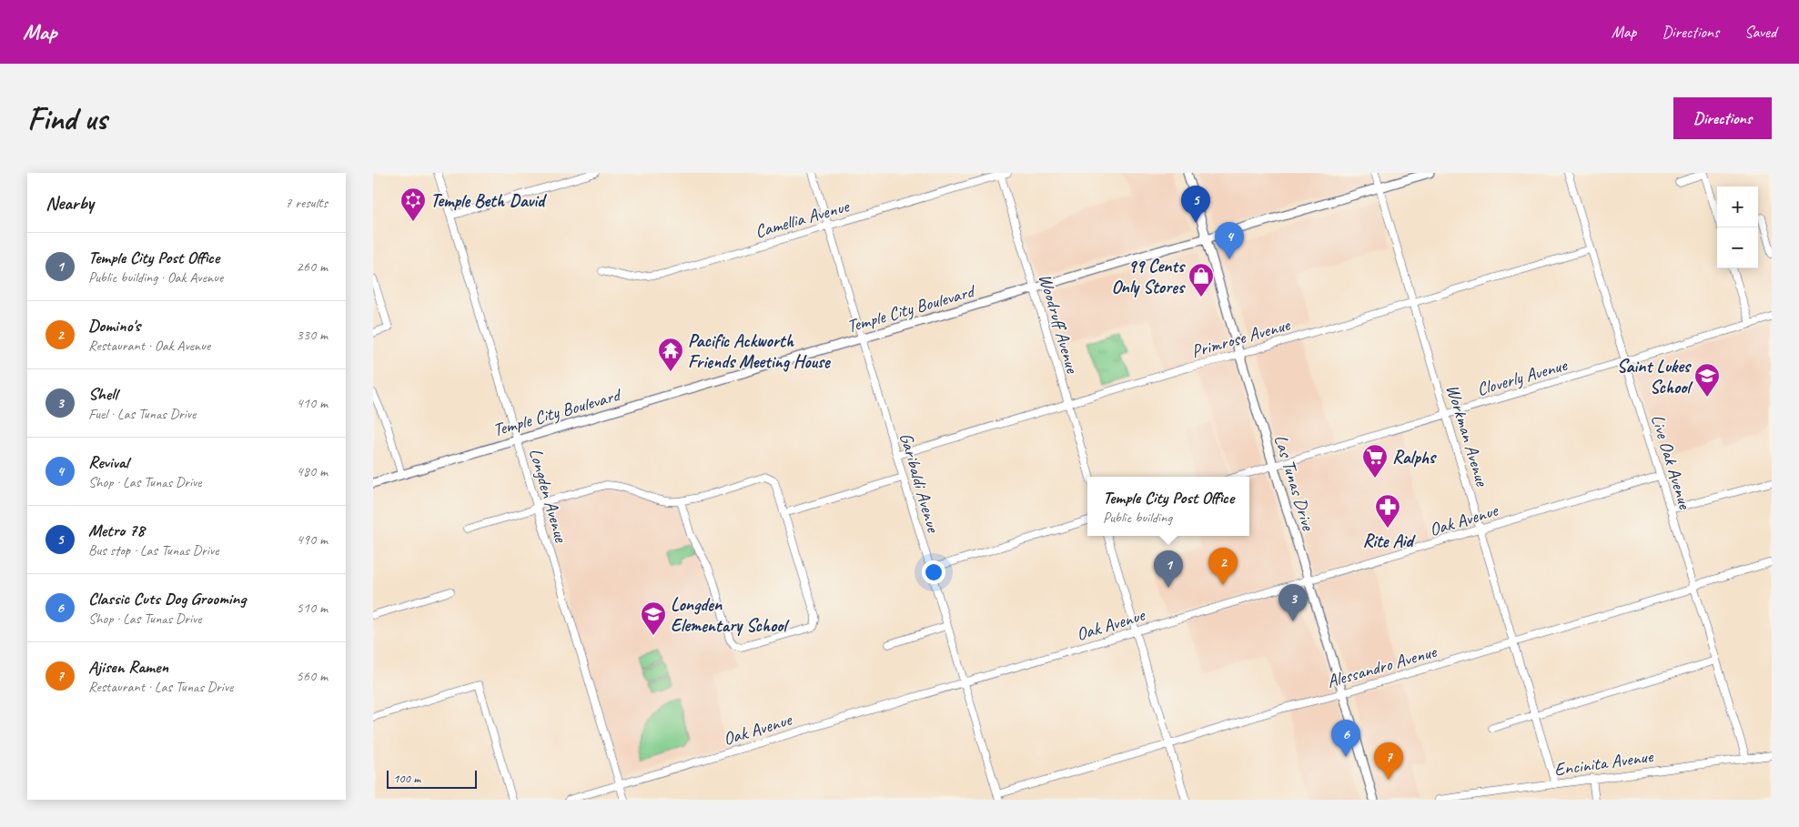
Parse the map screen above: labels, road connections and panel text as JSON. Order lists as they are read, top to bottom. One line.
{"streets":{"main road":["Temple City Boulevard","Las Tunas Drive"],"street":["Camellia Avenue","Woodruff Avenue","Primrose Avenue","Cloverly Avenue","Workman Avenue","Live Oak Avenue","Garibaldi Avenue","Longden Avenue","Oak Avenue","Alessandro Avenue","Encinita Avenue"]},"crossings":[["Camellia Avenue","Woodruff Avenue"],["Camellia Avenue","Garibaldi Avenue"],["Temple City Boulevard","Woodruff Avenue"],["Temple City Boulevard","Workman Avenue"],["Temple City Boulevard","Garibaldi Avenue"],["Temple City Boulevard","Las Tunas Drive"],["Temple City Boulevard","Longden Avenue"],["Woodruff Avenue","Primrose Avenue"],["Primrose Avenue","Workman Avenue"],["Primrose Avenue","Live Oak Avenue"],["Primrose Avenue","Garibaldi Avenue"],["Primrose Avenue","Las Tunas Drive"],["Cloverly Avenue","Workman Avenue"],["Cloverly Avenue","Live Oak Avenue"],["Cloverly Avenue","Las Tunas Drive"],["Workman Avenue","Oak Avenue"],["Workman Avenue","Alessandro Avenue"],["Workman Avenue","Encinita Avenue"],["Live Oak Avenue","Oak Avenue"],["Live Oak Avenue","Alessandro Avenue"],["Live Oak Avenue","Encinita Avenue"],["Garibaldi Avenue","Oak Avenue"],["Garibaldi Avenue","Alessandro Avenue"],["Las Tunas Drive","Oak Avenue"],["Las Tunas Drive","Alessandro Avenue"],["Longden Avenue","Oak Avenue"]],"places":{"synagogue":["Temple Beth David"],"shop":["99 Cents Only Stores"],"temple":["Pacific Ackworth Friends Meeting House"],"school or university":["Saint Lukes School","Longden Elementary School"],"supermarket":["Ralphs"],"pharmacy":["Rite Aid"]},"scale_bar":"100 m","page":{"header":"Map","nav":["Map","Directions","Saved"],"buttons":"Directions","title":"Find us","heading":["Nearby","7 results"],"pins":["5","4","2","1","3","6","7"],"map_buttons":["+","−"],"list":[{"mark":"1","name":"Temple City Post Office","note":"Public building · Oak Avenue","value":"260 m"},{"mark":"2","name":"Domino's","note":"Restaurant · Oak Avenue","value":"330 m"},{"mark":"3","name":"Shell","note":"Fuel · Las Tunas Drive","value":"410 m"},{"mark":"4","name":"Revival","note":"Shop · Las Tunas Drive","value":"480 m"},{"mark":"5","name":"Metro 78","note":"Bus stop · Las Tunas Drive","value":"490 m"},{"mark":"6","name":"Classic Cuts Dog Grooming","note":"Shop · Las Tunas Drive","value":"510 m"},{"mark":"7","name":"Ajisen Ramen","note":"Restaurant · Las Tunas Drive","value":"560 m"}],"popup":["Temple City Post Office","Public building"],"scale":"100 m"}}
